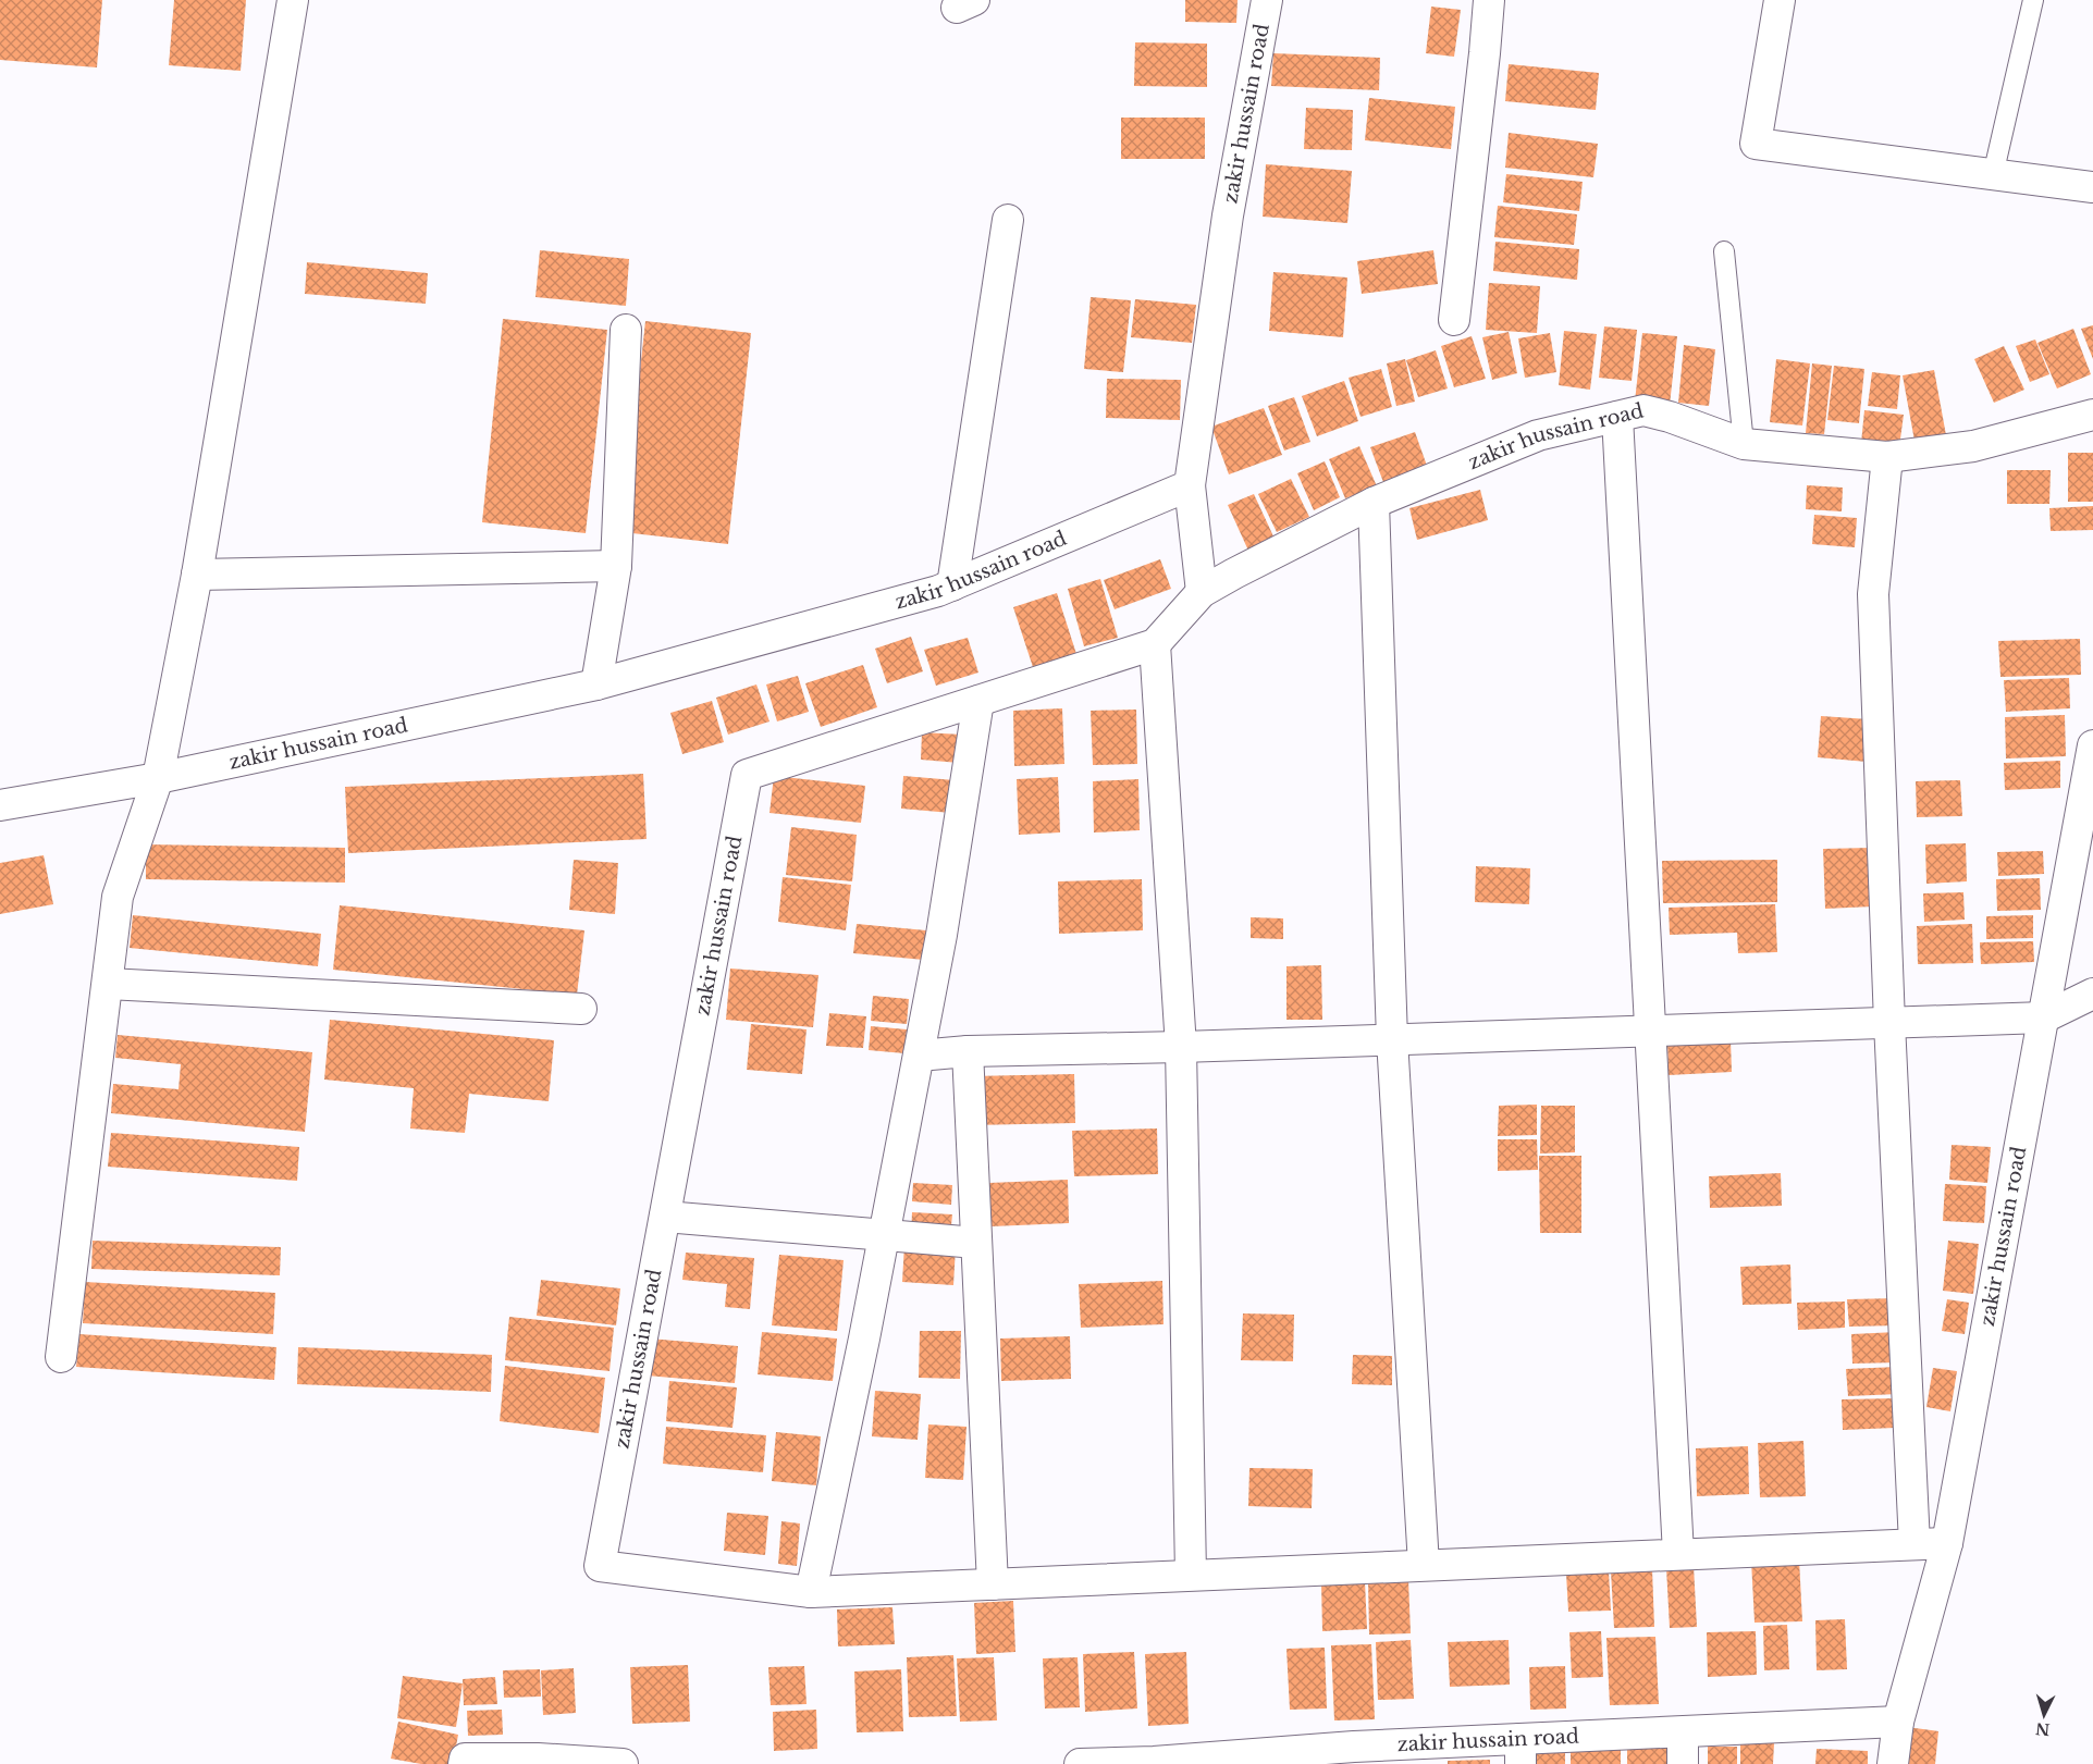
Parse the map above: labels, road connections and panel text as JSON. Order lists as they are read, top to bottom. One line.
{"streets":{"street":["zakir hussain road"]},"north":"bottom"}
